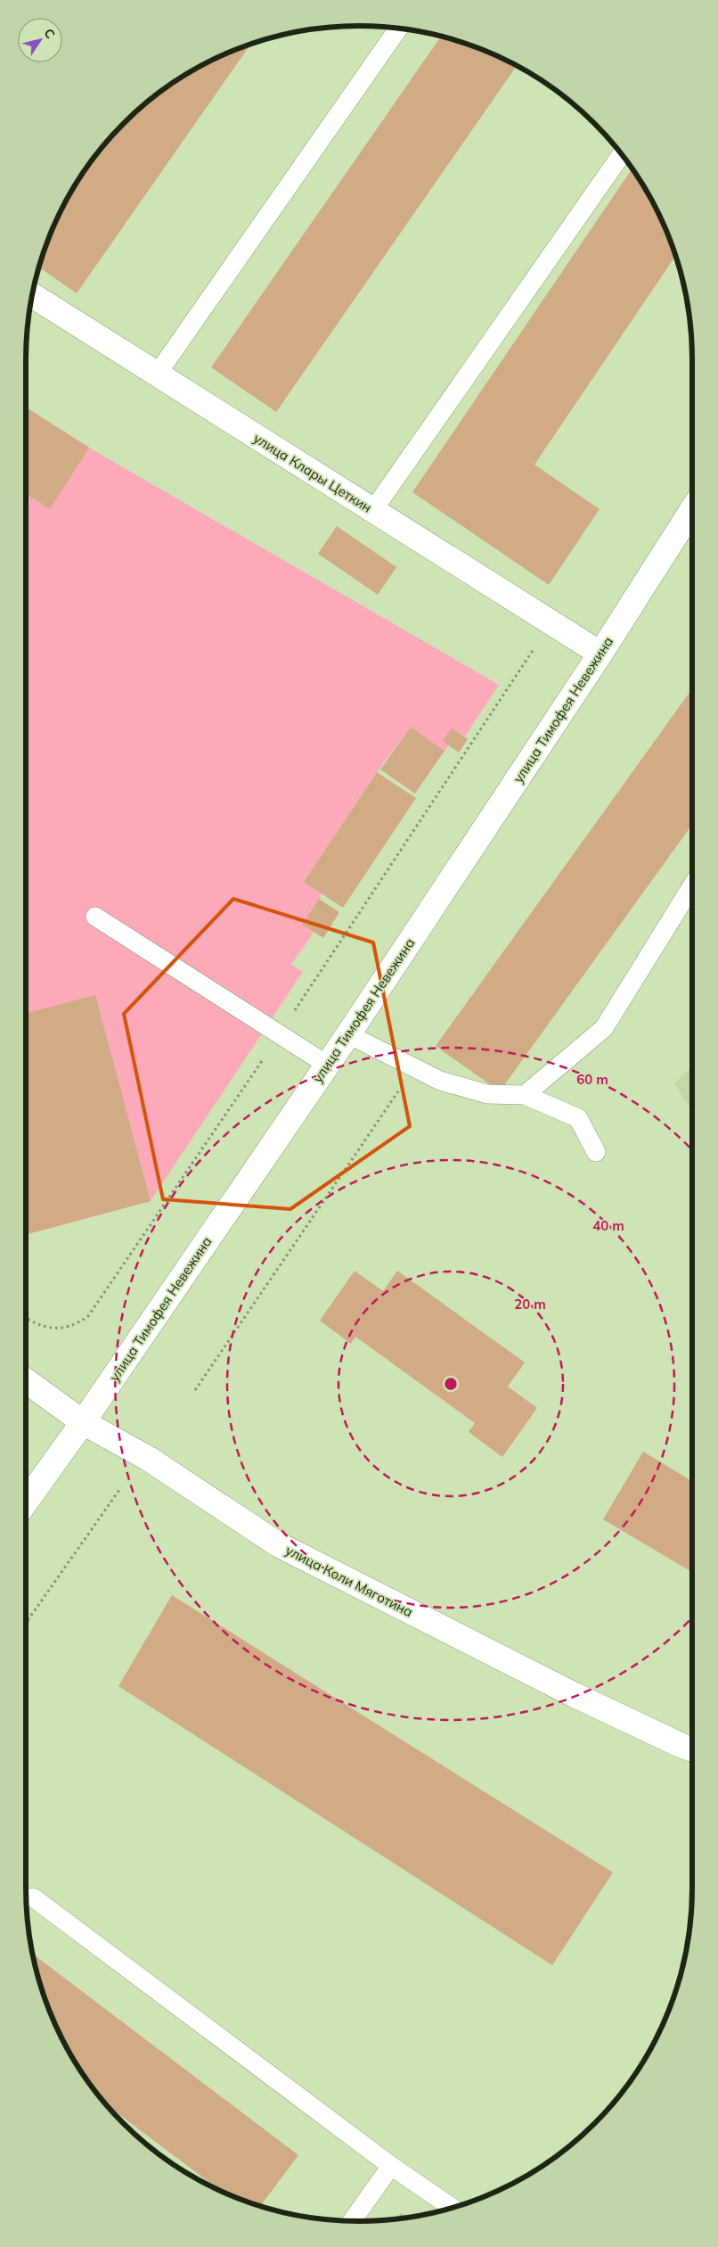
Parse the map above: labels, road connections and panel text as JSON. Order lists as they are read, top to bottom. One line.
{"streets":{"street":["улица Клары Цеткин","улица Тимофея Невежина","улица Коли Мяготина"]},"crossings":[["улица Клары Цеткин","улица Тимофея Невежина"],["улица Тимофея Невежина","улица Коли Мяготина"]],"north":"top right","rings":["60 m","40 m","20 m"]}
